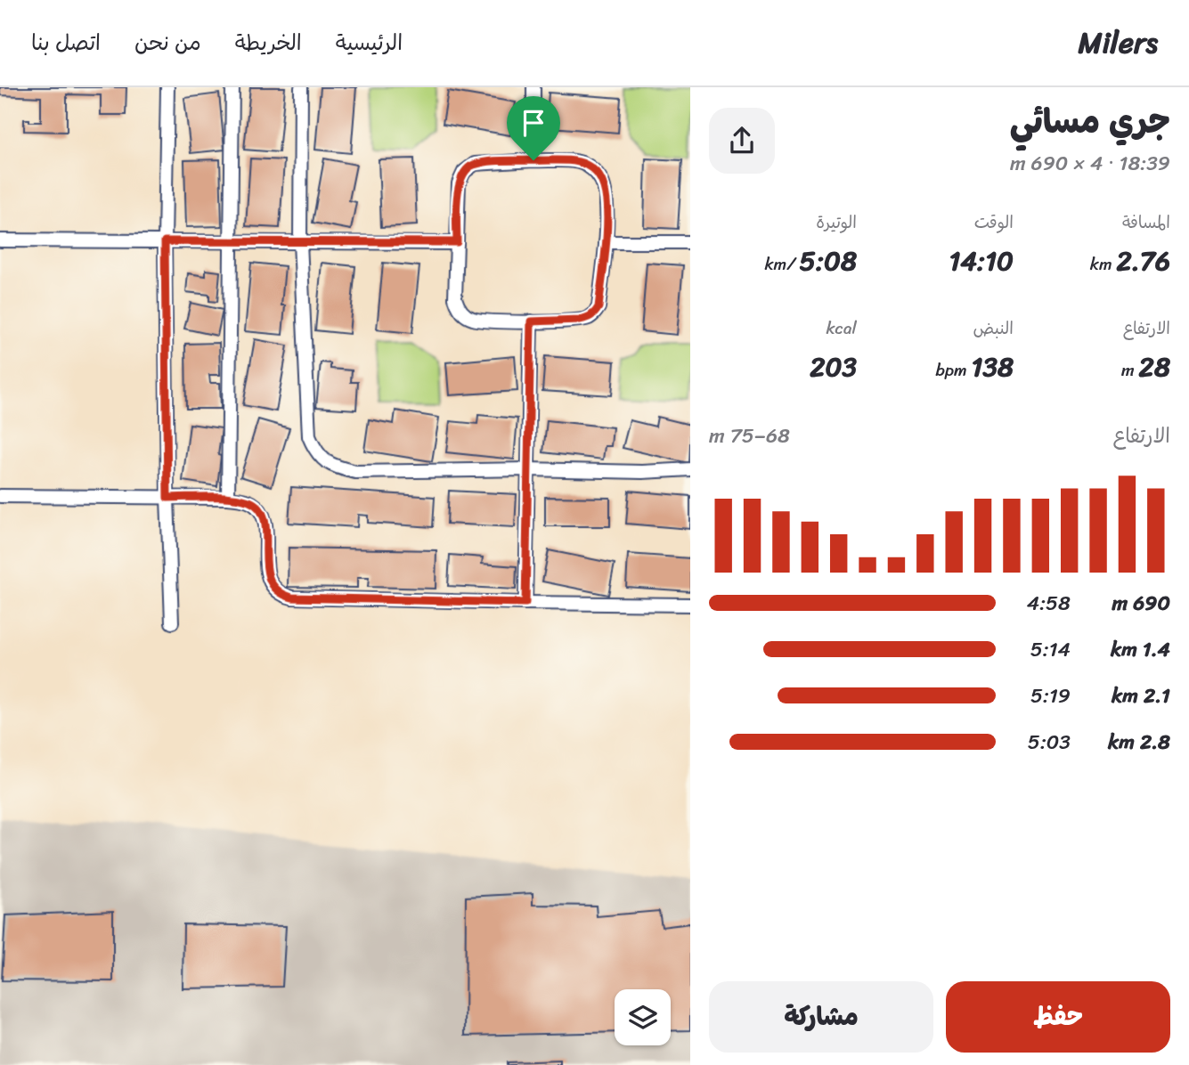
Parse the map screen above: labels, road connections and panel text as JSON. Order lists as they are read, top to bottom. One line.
{"page":{"header":"Milers","nav":["الرئيسية","الخريطة","من نحن","اتصل بنا"],"heading":["جري مسائي","18:39 · 4 × 690 m"],"stats":[["المسافة","2.76 km"],["الوقت","14:10"],["الوتيرة","5:08 /km"],["الارتفاع","28 m"],["النبض","138 bpm"],["kcal","203"]],"chart":["الارتفاع","68–75 m"],"list":[{"name":"690 m","note":"4:58"},{"name":"1.4 km","note":"5:14"},{"name":"2.1 km","note":"5:19"},{"name":"2.8 km","note":"5:03"}],"buttons":["حفظ","مشاركة"]}}
